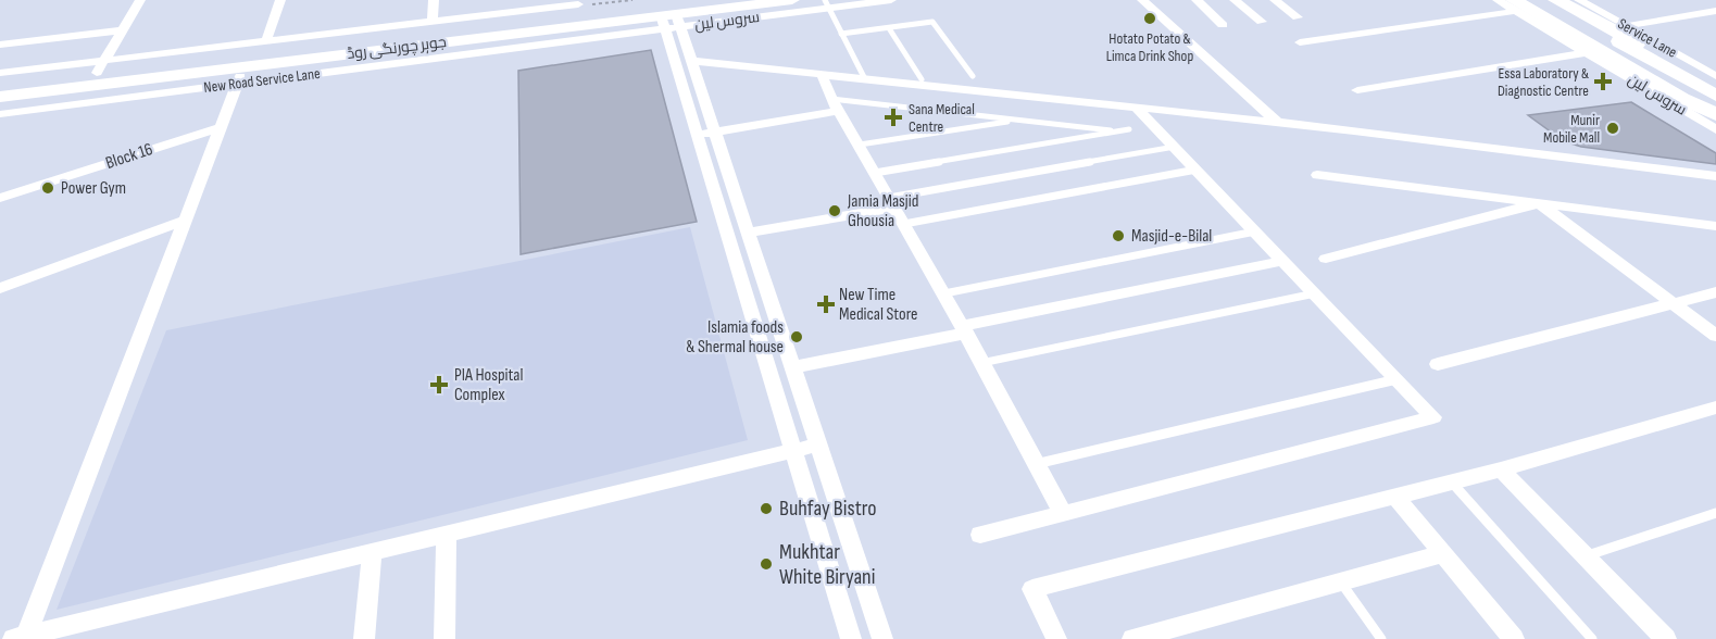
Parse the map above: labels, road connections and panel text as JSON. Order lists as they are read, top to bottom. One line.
{"streets":{"main road":["جوہر چورنگی روڈ"],"street":["سروس لین","Service Lane","New Road Service Lane","Block 16"]},"crossings":[["سروس لین","جوہر چورنگی روڈ"],["سروس لین","New Road Service Lane"],["جوہر چورنگی روڈ","New Road Service Lane"]],"places":{"other":["Hotato Potato & Limca Drink Shop","Munir Mobile Mall","Power Gym","Jamia Masjid Ghousia","Masjid-e-Bilal","Islamia foods & Shermal house","Buhfay Bistro","Mukhtar White Biryani"],"health":["Essa Laboratory & Diagnostic Centre","Sana Medical Centre","New Time Medical Store","PIA Hospital Complex"]}}
